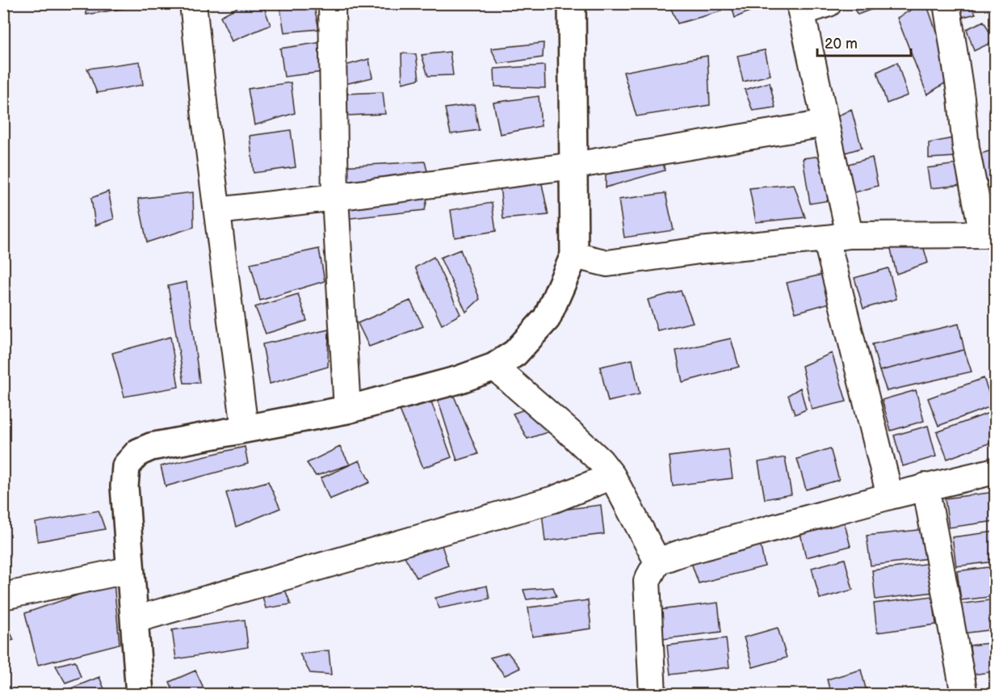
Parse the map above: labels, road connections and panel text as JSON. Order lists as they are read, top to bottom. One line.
{"scale_bar":"20 m"}
